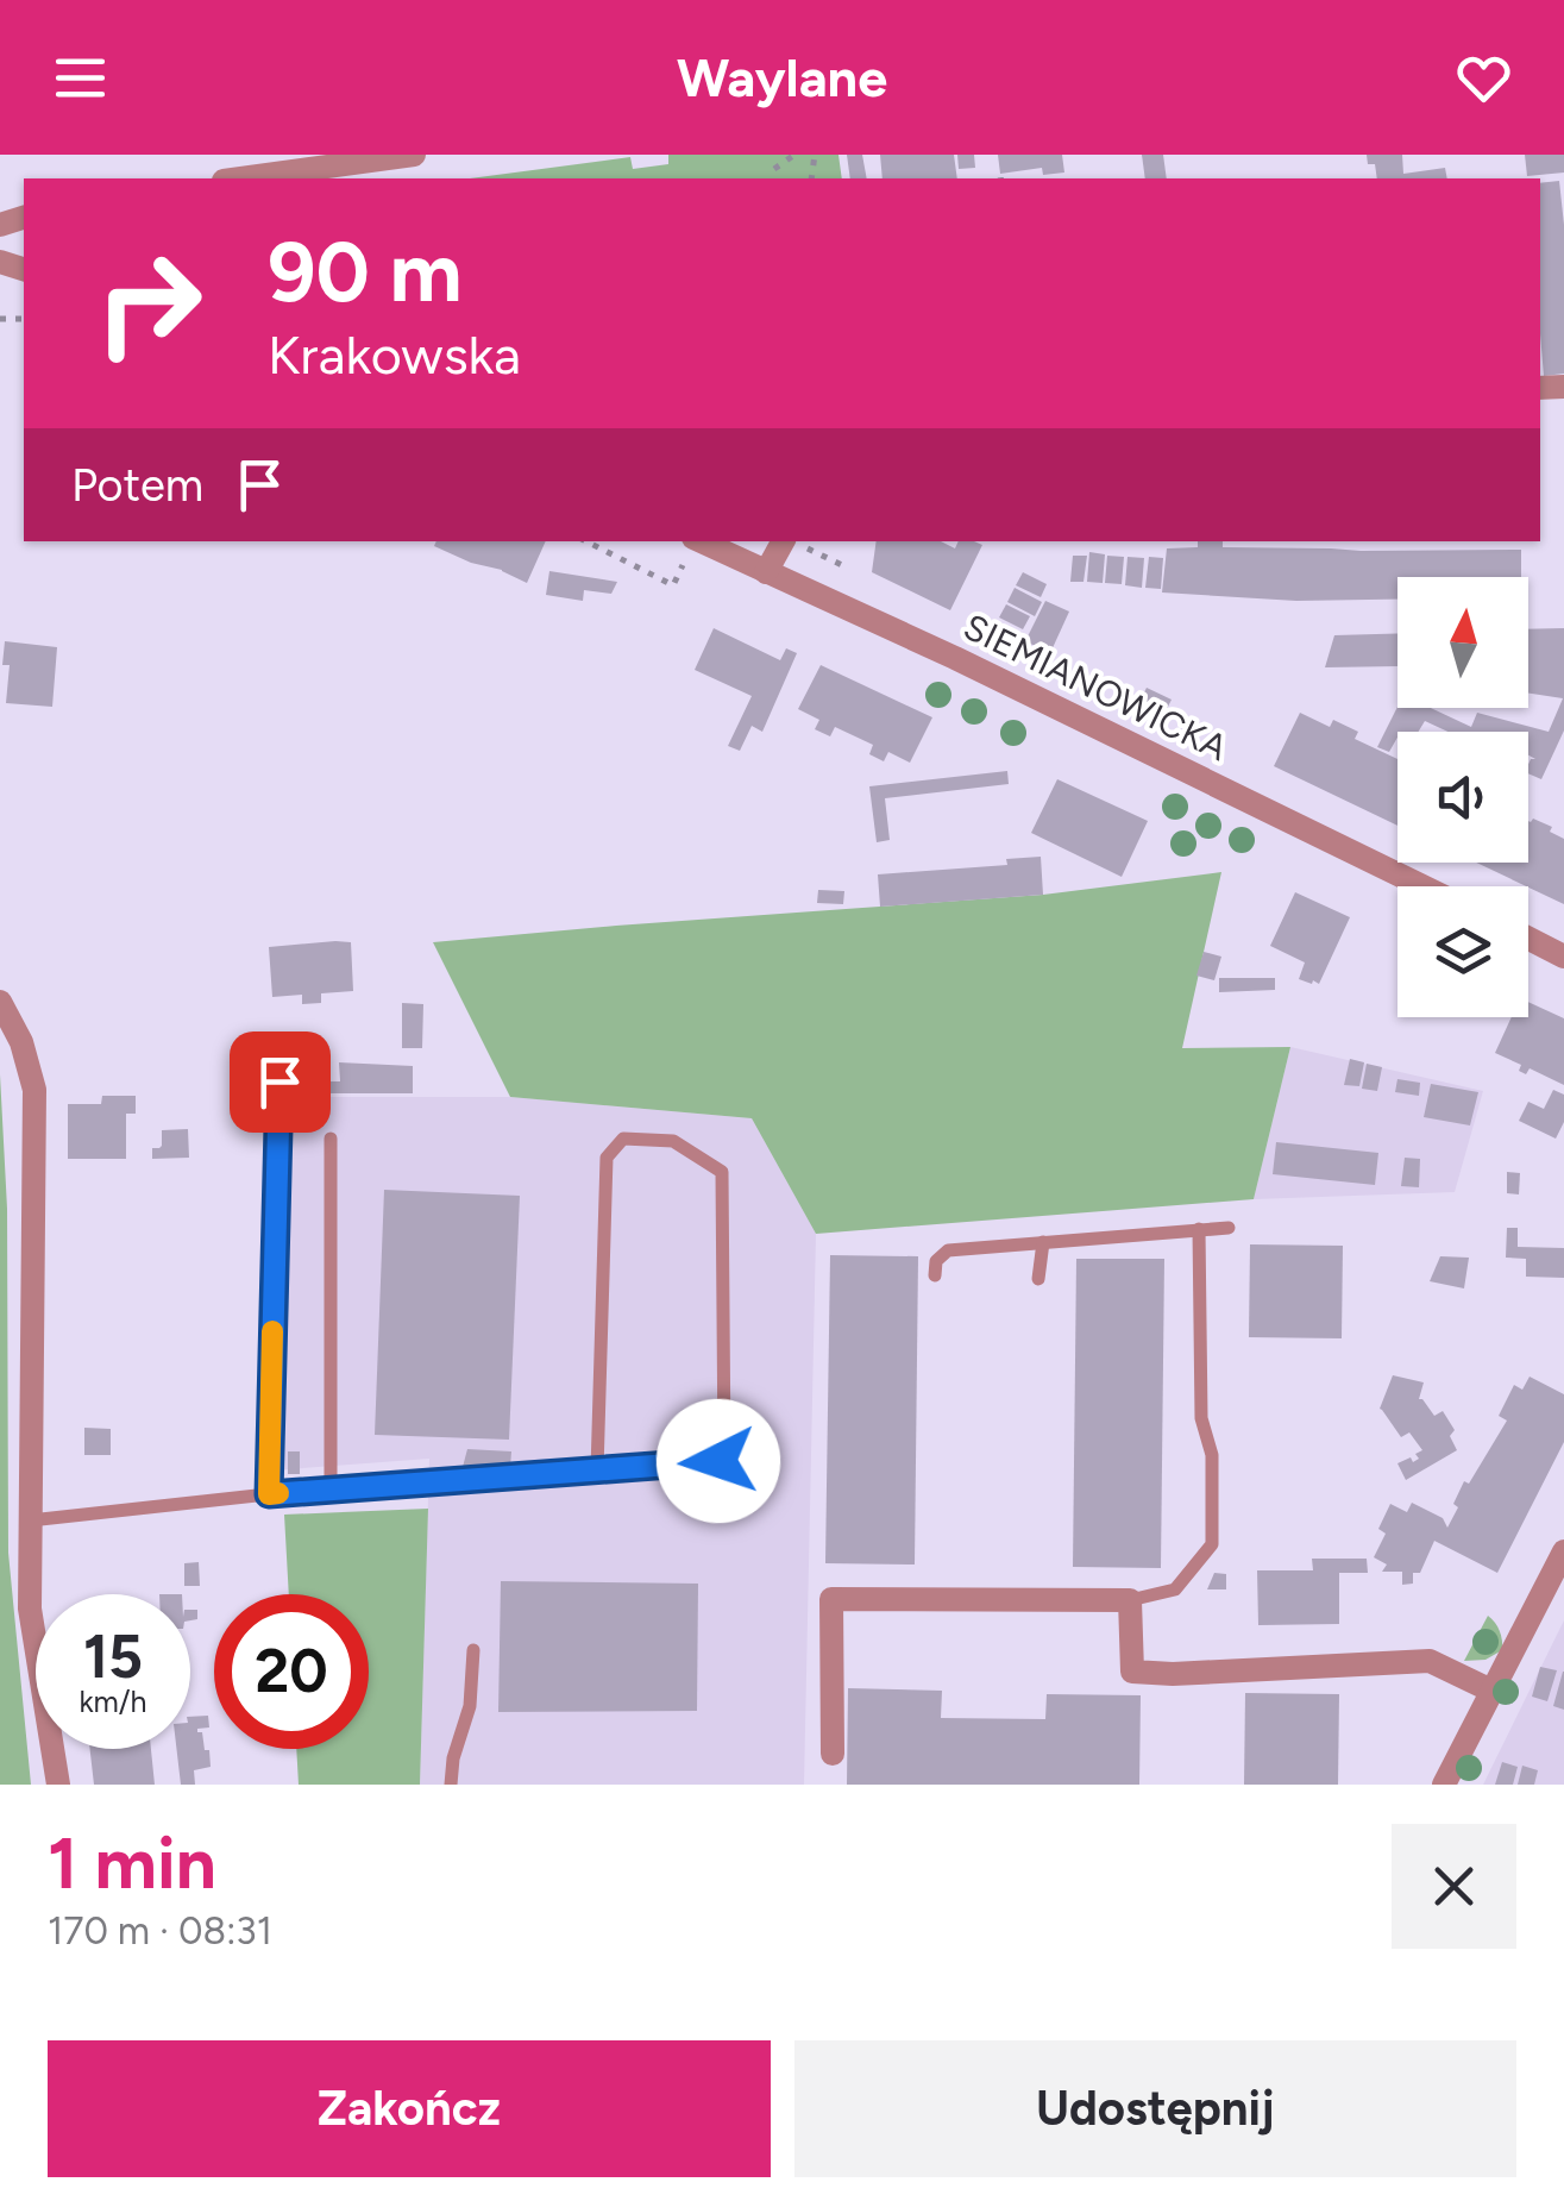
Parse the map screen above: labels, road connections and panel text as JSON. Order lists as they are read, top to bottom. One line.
{"streets":{"street":["SIEMIANOWICKA"]},"north":"top","page":{"header":"Waylane","turn":["90 m","Krakowska"],"then":"Potem","speed":"15 km/h","limit":"20","heading":["1 min","170 m · 08:31"],"buttons":["Zakończ","Udostępnij"]}}
